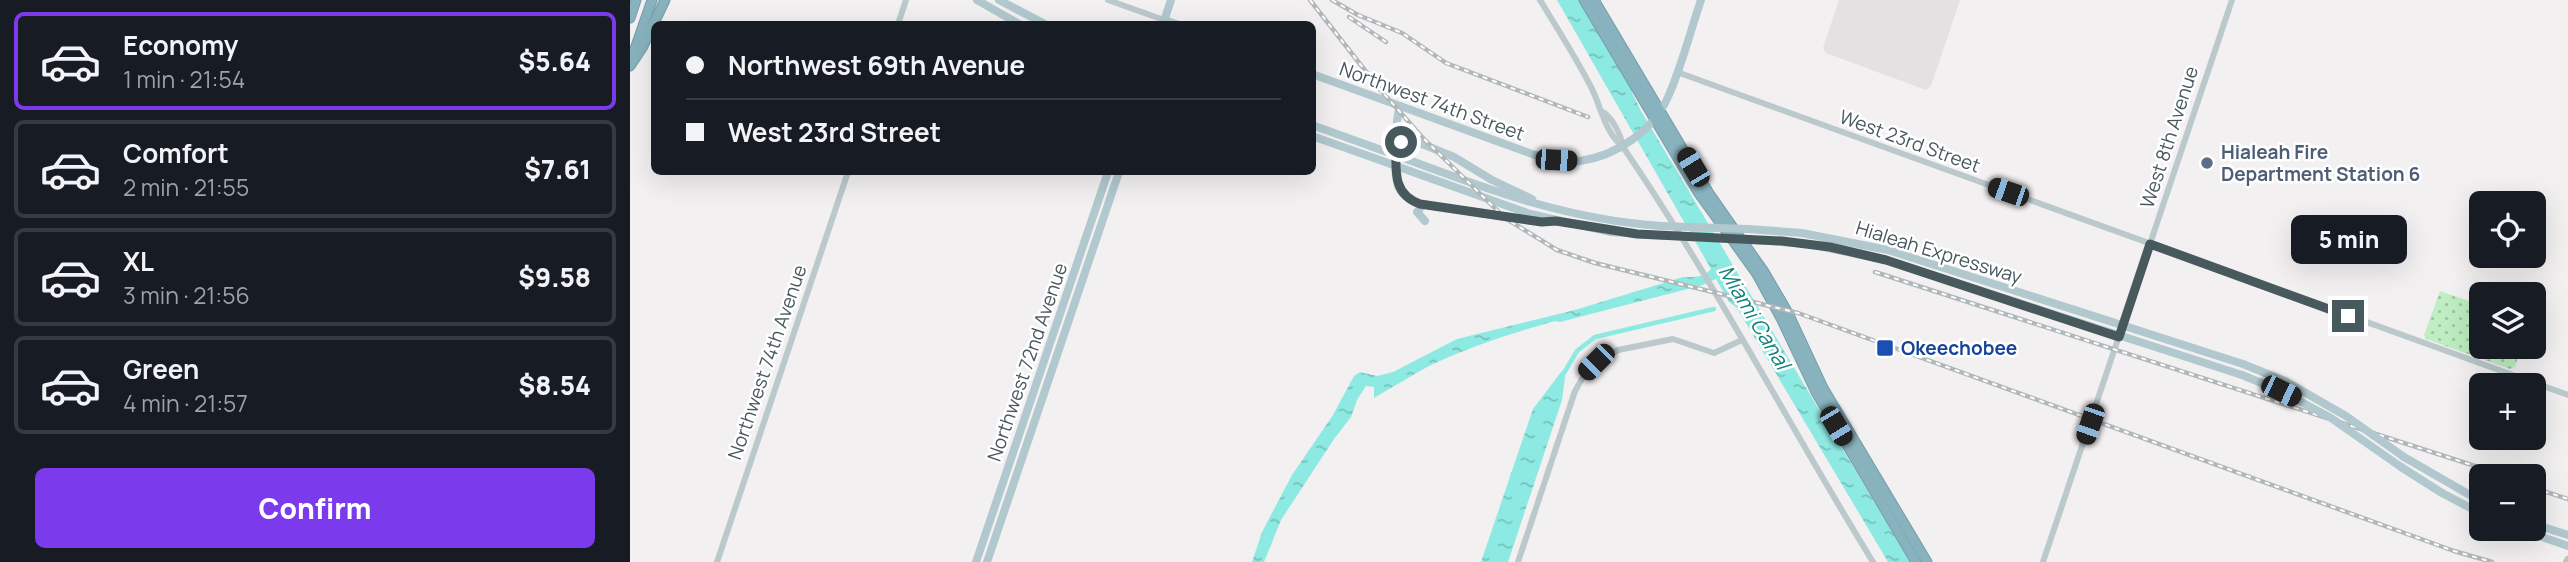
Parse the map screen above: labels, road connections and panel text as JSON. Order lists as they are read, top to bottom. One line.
{"streets":{"main road":["Northwest 74th Street","Hialeah Expressway","Northwest 72nd Avenue"],"street":["West 8th Avenue","West 23rd Street","Northwest 74th Avenue"]},"crossings":[["West 8th Avenue","West 23rd Street"],["West 8th Avenue","Hialeah Expressway"]],"water":["Miami Canal"],"places":{"other":["Hialeah Fire Department Station 6"],"transit":["Okeechobee"]},"page":{"list":[{"name":"Economy","note":"1 min · 21:54","value":"$5.64"},{"name":"Comfort","note":"2 min · 21:55","value":"$7.61"},{"name":"XL","note":"3 min · 21:56","value":"$9.58"},{"name":"Green","note":"4 min · 21:57","value":"$8.54"}],"banner":["Northwest 69th Avenue","West 23rd Street"],"map_buttons":["+","−"],"bubble":"5 min","buttons":"Confirm"}}
